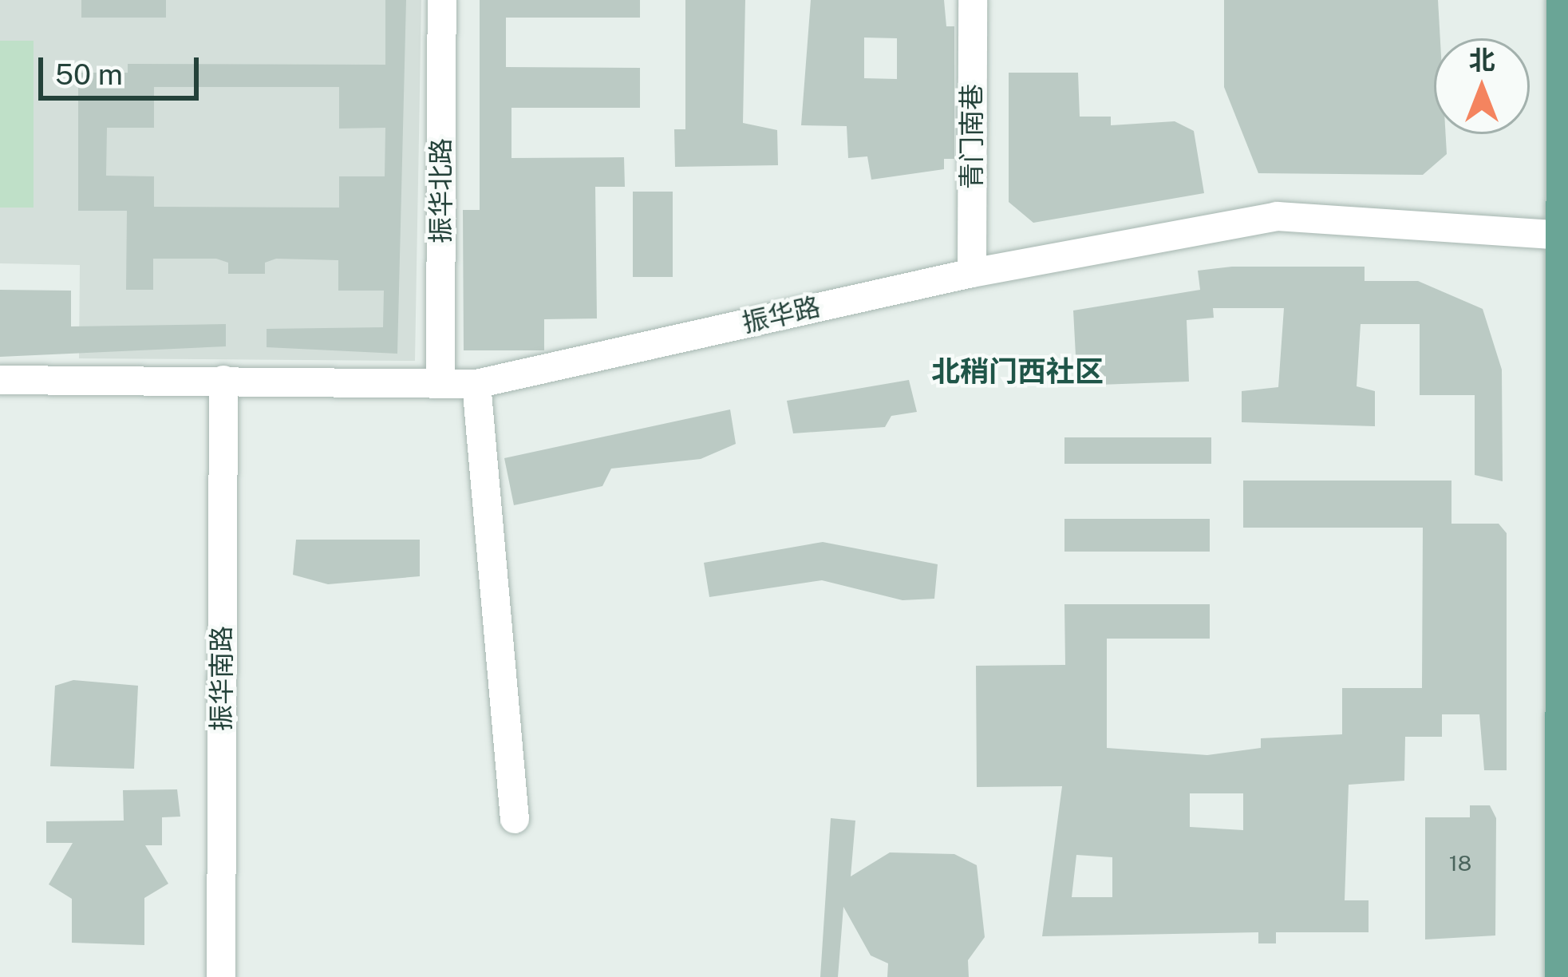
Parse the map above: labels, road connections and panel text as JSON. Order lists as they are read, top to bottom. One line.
{"streets":{"street":["青门南巷","振华北路","振华路","振华南路"]},"crossings":[["青门南巷","振华路"],["振华北路","振华路"],["振华路","振华南路"]],"districts":["北稍门西社区"],"house_numbers":["18"],"scale_bar":"50 m","north":"top"}
